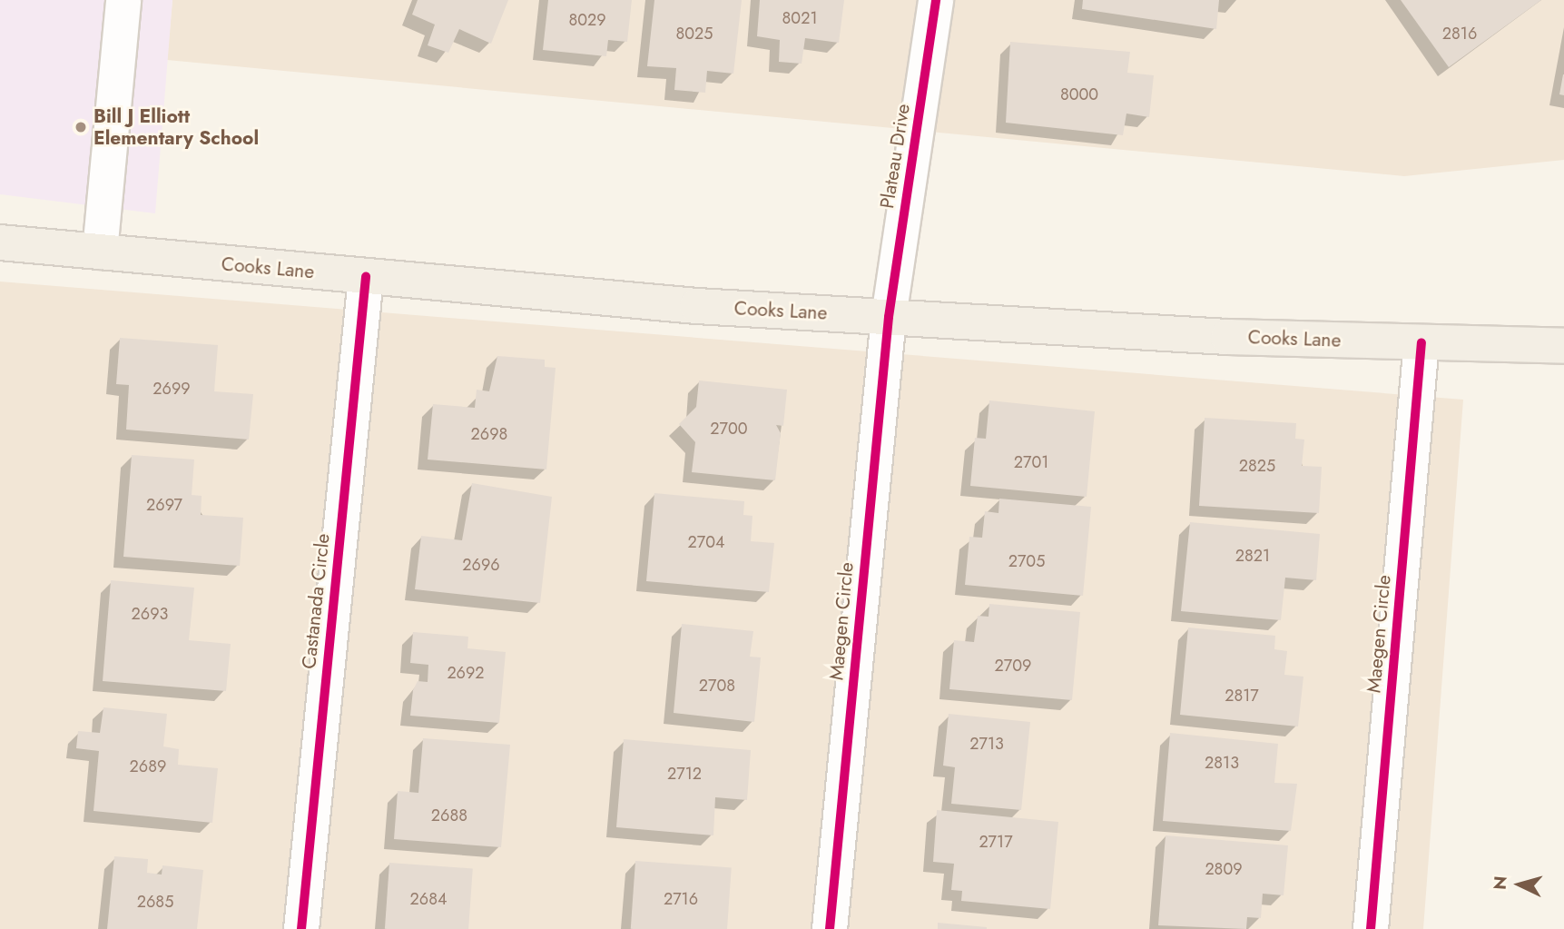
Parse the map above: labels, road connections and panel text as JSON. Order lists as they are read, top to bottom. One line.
{"streets":{"main road":["Cooks Lane"],"street":["Plateau Drive","Castanada Circle","Maegen Circle"]},"crossings":[["Plateau Drive","Cooks Lane"],["Plateau Drive","Maegen Circle"],["Cooks Lane","Castanada Circle"],["Cooks Lane","Maegen Circle"]],"places":["Bill J Elliott Elementary School"],"house_numbers":["8021","8029","8025","2816","8000","2699","2700","2698","2701","2825","2697","2704","2821","2705","2696","2693","2709","2692","2708","2817","2713","2813","2689","2712","2688","2717","2809","2684","2716","2685"],"north":"left"}
